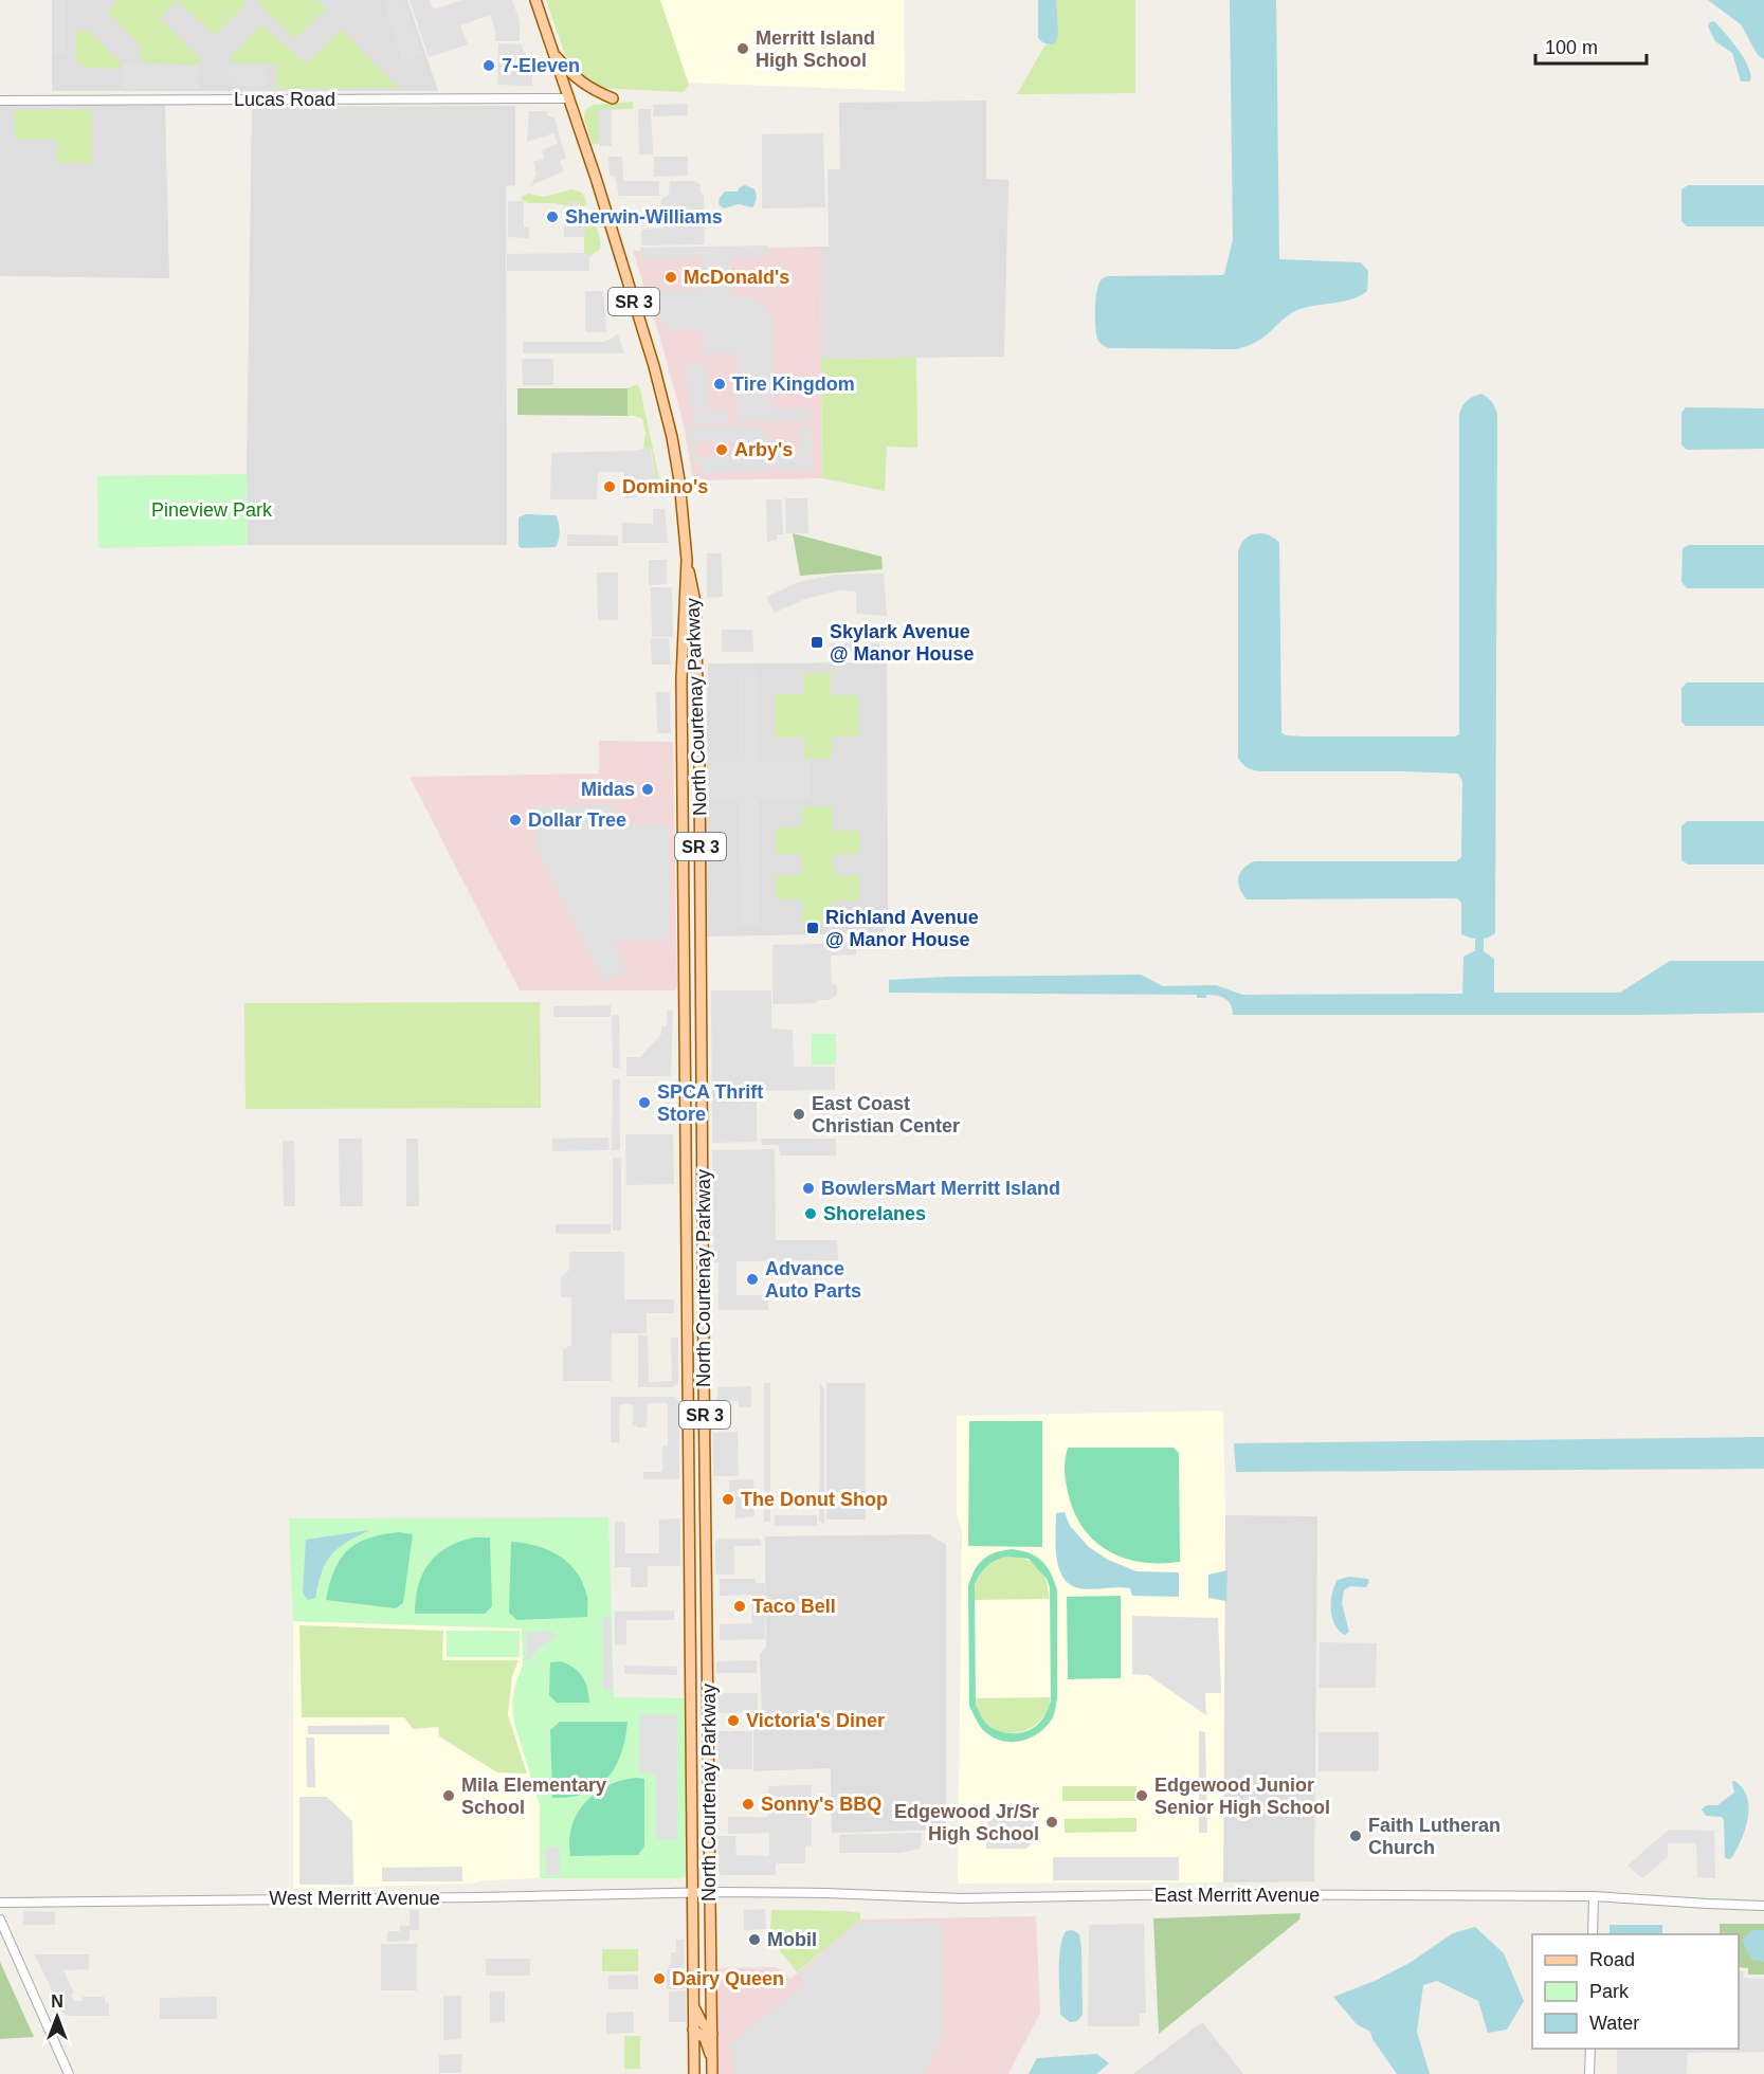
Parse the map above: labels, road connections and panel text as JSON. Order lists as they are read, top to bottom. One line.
{"streets":{"main road":["SR 3","North Courtenay Parkway"],"street":["Lucas Road","East Merritt Avenue","West Merritt Avenue"]},"crossings":[["Lucas Road","North Courtenay Parkway"],["North Courtenay Parkway","East Merritt Avenue"],["North Courtenay Parkway","West Merritt Avenue"],["East Merritt Avenue","West Merritt Avenue"]],"parks":["Pineview Park"],"places":{"other":["Merritt Island High School","7-Eleven","Sherwin-Williams","McDonald's","Tire Kingdom","Arby's","Domino's","Midas","Dollar Tree","SPCA Thrift Store","East Coast Christian Center","BowlersMart Merritt Island","Shorelanes","Advance Auto Parts","The Donut Shop","Taco Bell","Victoria's Diner","Mila Elementary School","Edgewood Junior Senior High School","Sonny's BBQ","Edgewood Jr/Sr High School","Faith Lutheran Church","Mobil","Dairy Queen"],"transit":["Skylark Avenue @ Manor House","Richland Avenue @ Manor House"]},"legend":["Road","Park","Water"],"scale_bar":"100 m","north":"top"}
